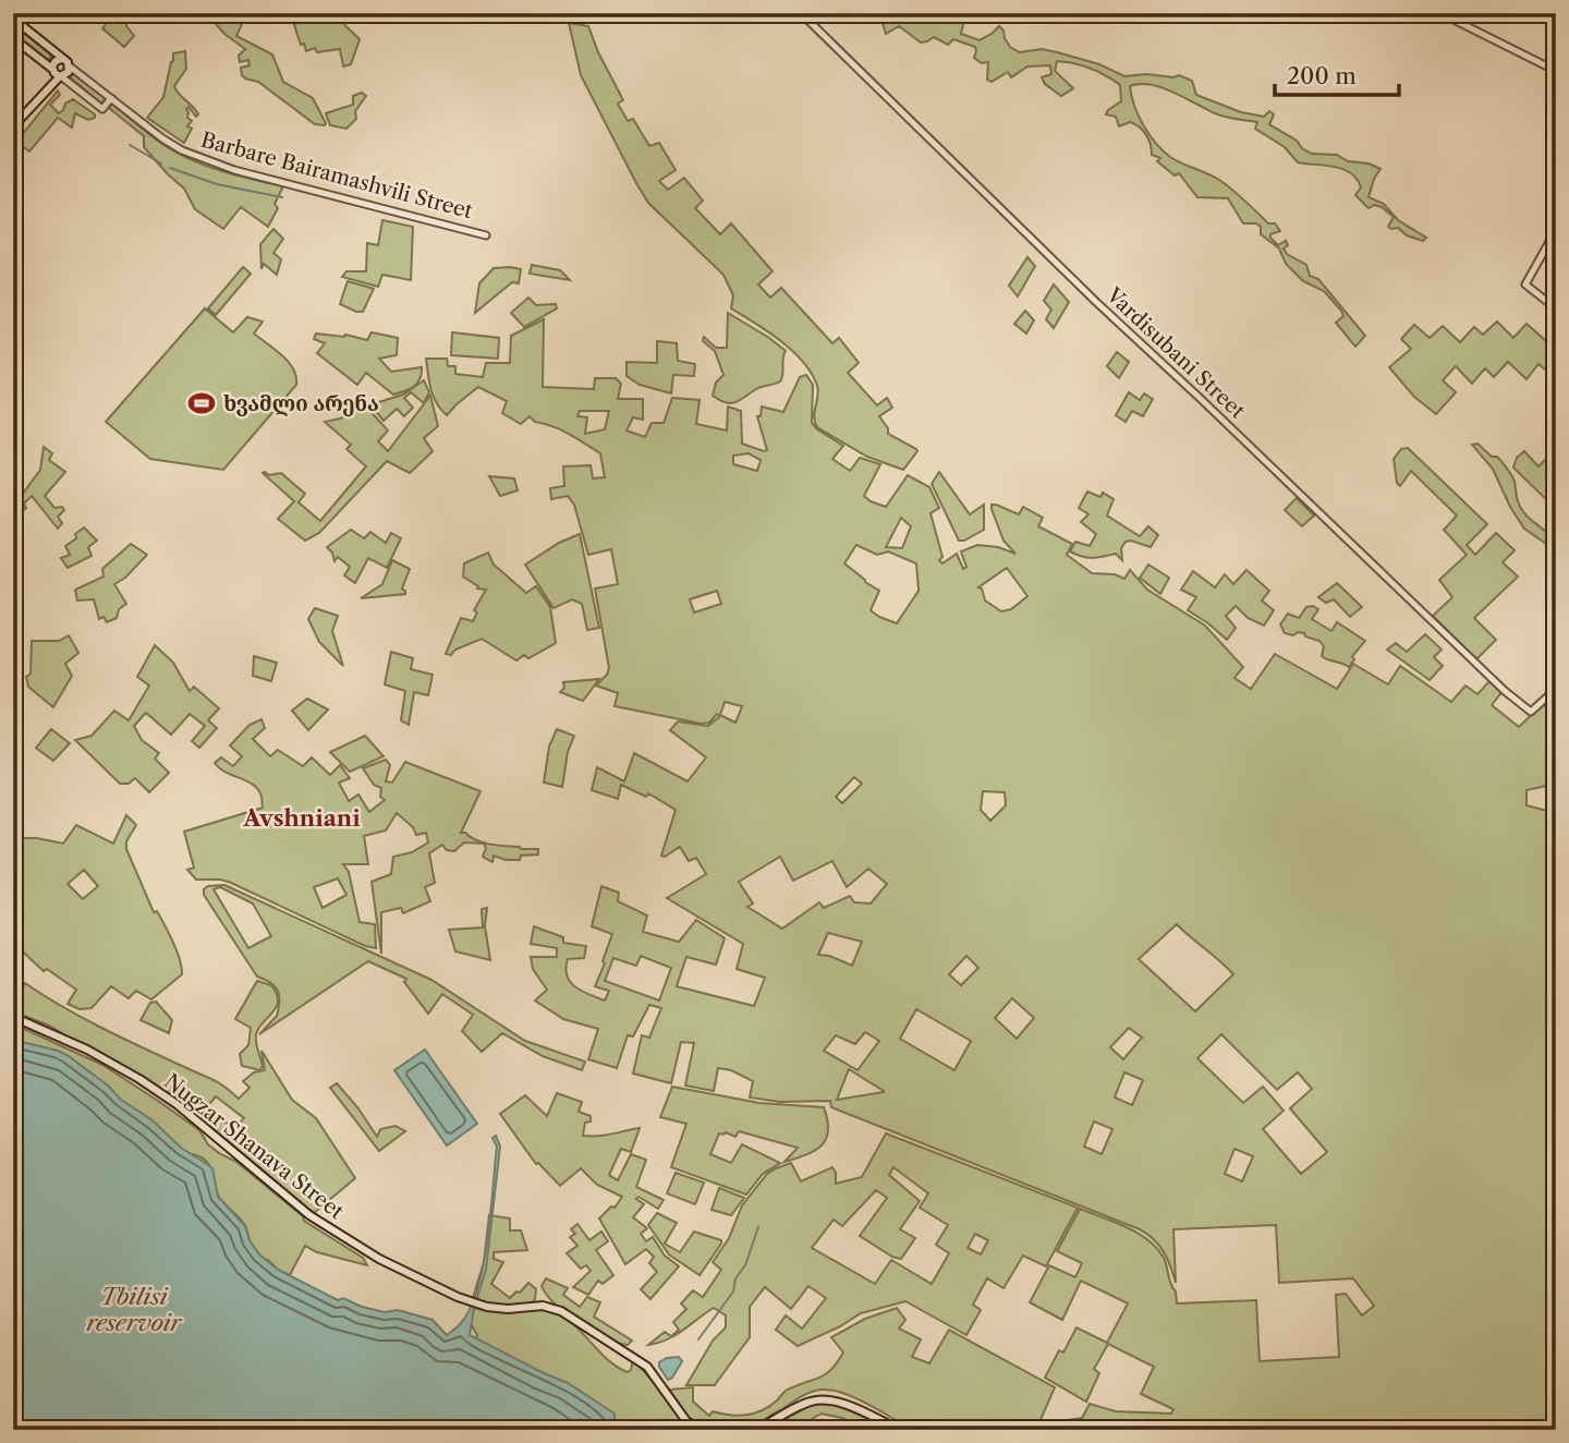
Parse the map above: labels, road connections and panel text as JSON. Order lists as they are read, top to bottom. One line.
{"streets":{"main road":["Nugzar Shanava Street"],"street":["Barbare Bairamashvili Street","Vardisubani Street"]},"districts":["Avshniani"],"water":["Tbilisi reservoir"],"places":{"sports":["ხვამლი არენა"]},"scale_bar":"200 m"}
